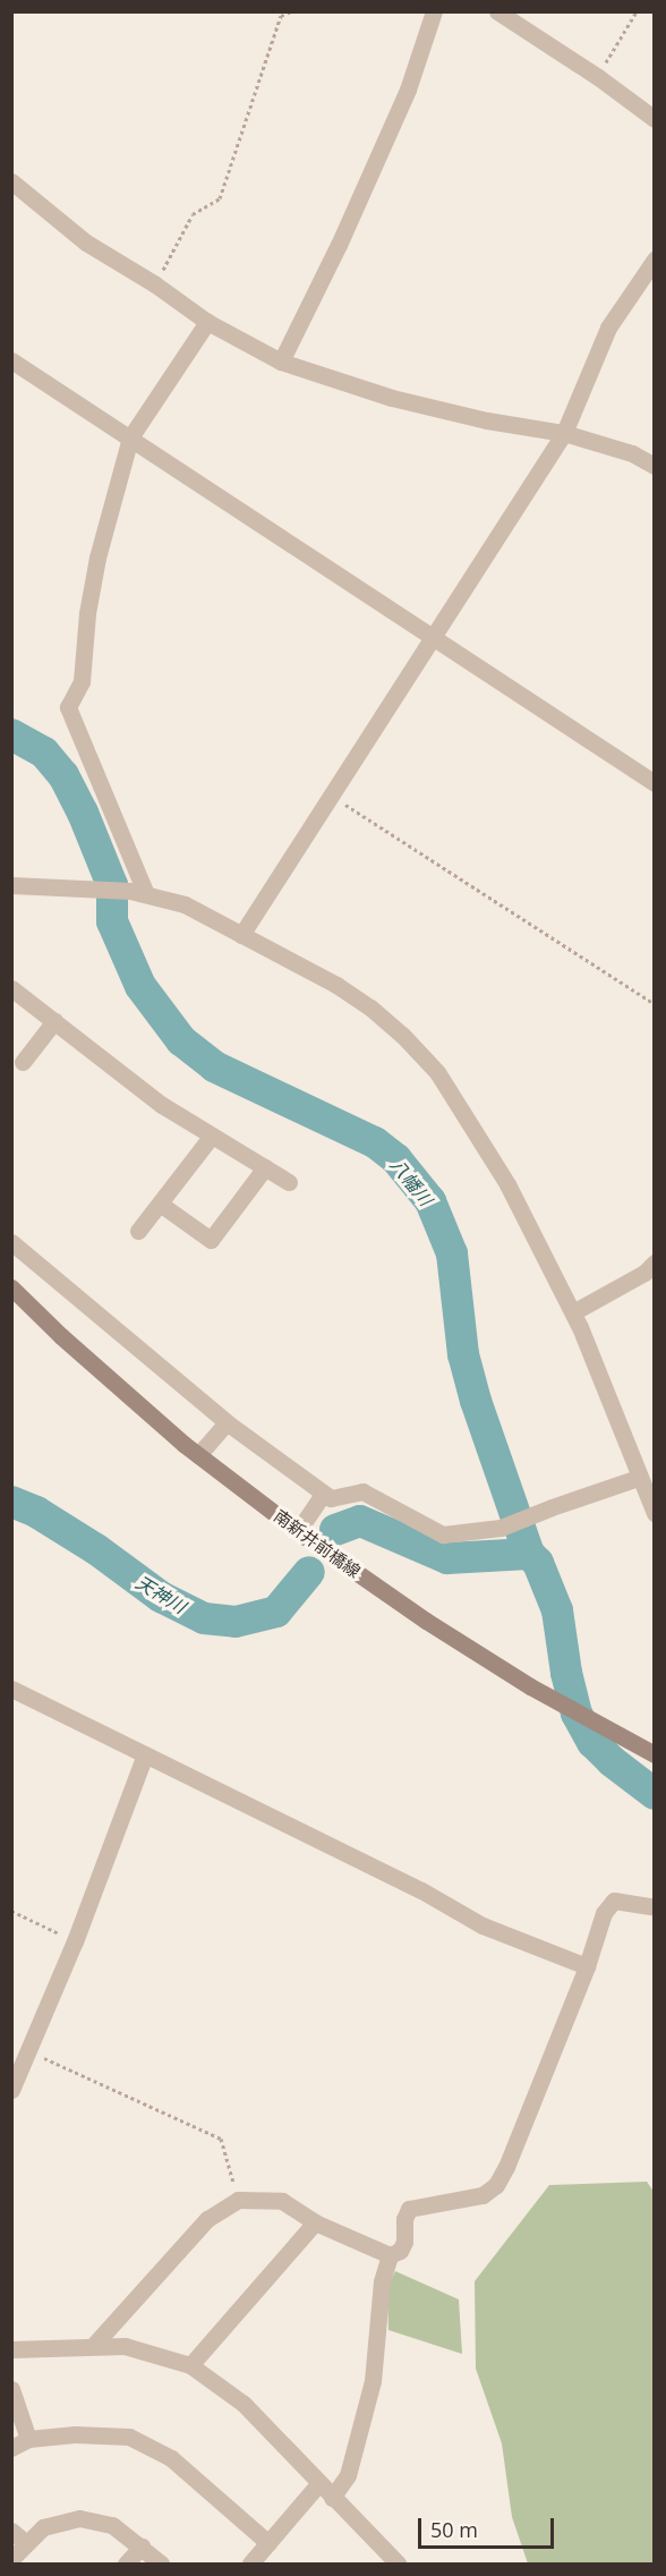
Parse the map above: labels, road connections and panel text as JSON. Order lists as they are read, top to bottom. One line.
{"streets":{"main road":["南新井前橋線"]},"water":["八幡川","天神川"],"scale_bar":"50 m"}
